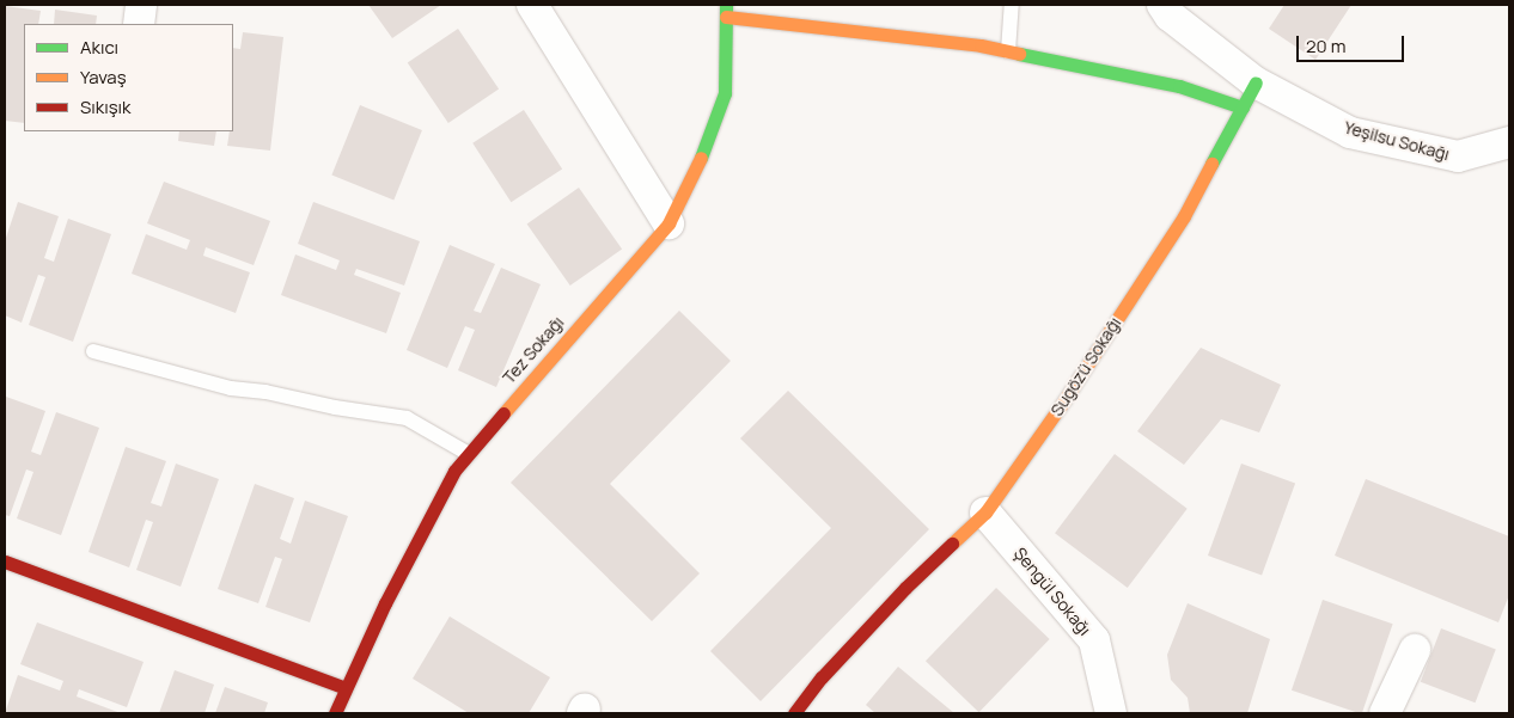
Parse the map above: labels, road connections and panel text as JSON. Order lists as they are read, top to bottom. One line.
{"streets":{"street":["Yeşilsu Sokağı","Tez Sokağı","Sugözü Sokağı","Şengül Sokağı"]},"crossings":[["Yeşilsu Sokağı","Sugözü Sokağı"],["Sugözü Sokağı","Şengül Sokağı"]],"legend":["Akıcı","Yavaş","Sıkışık"],"scale_bar":"20 m"}
